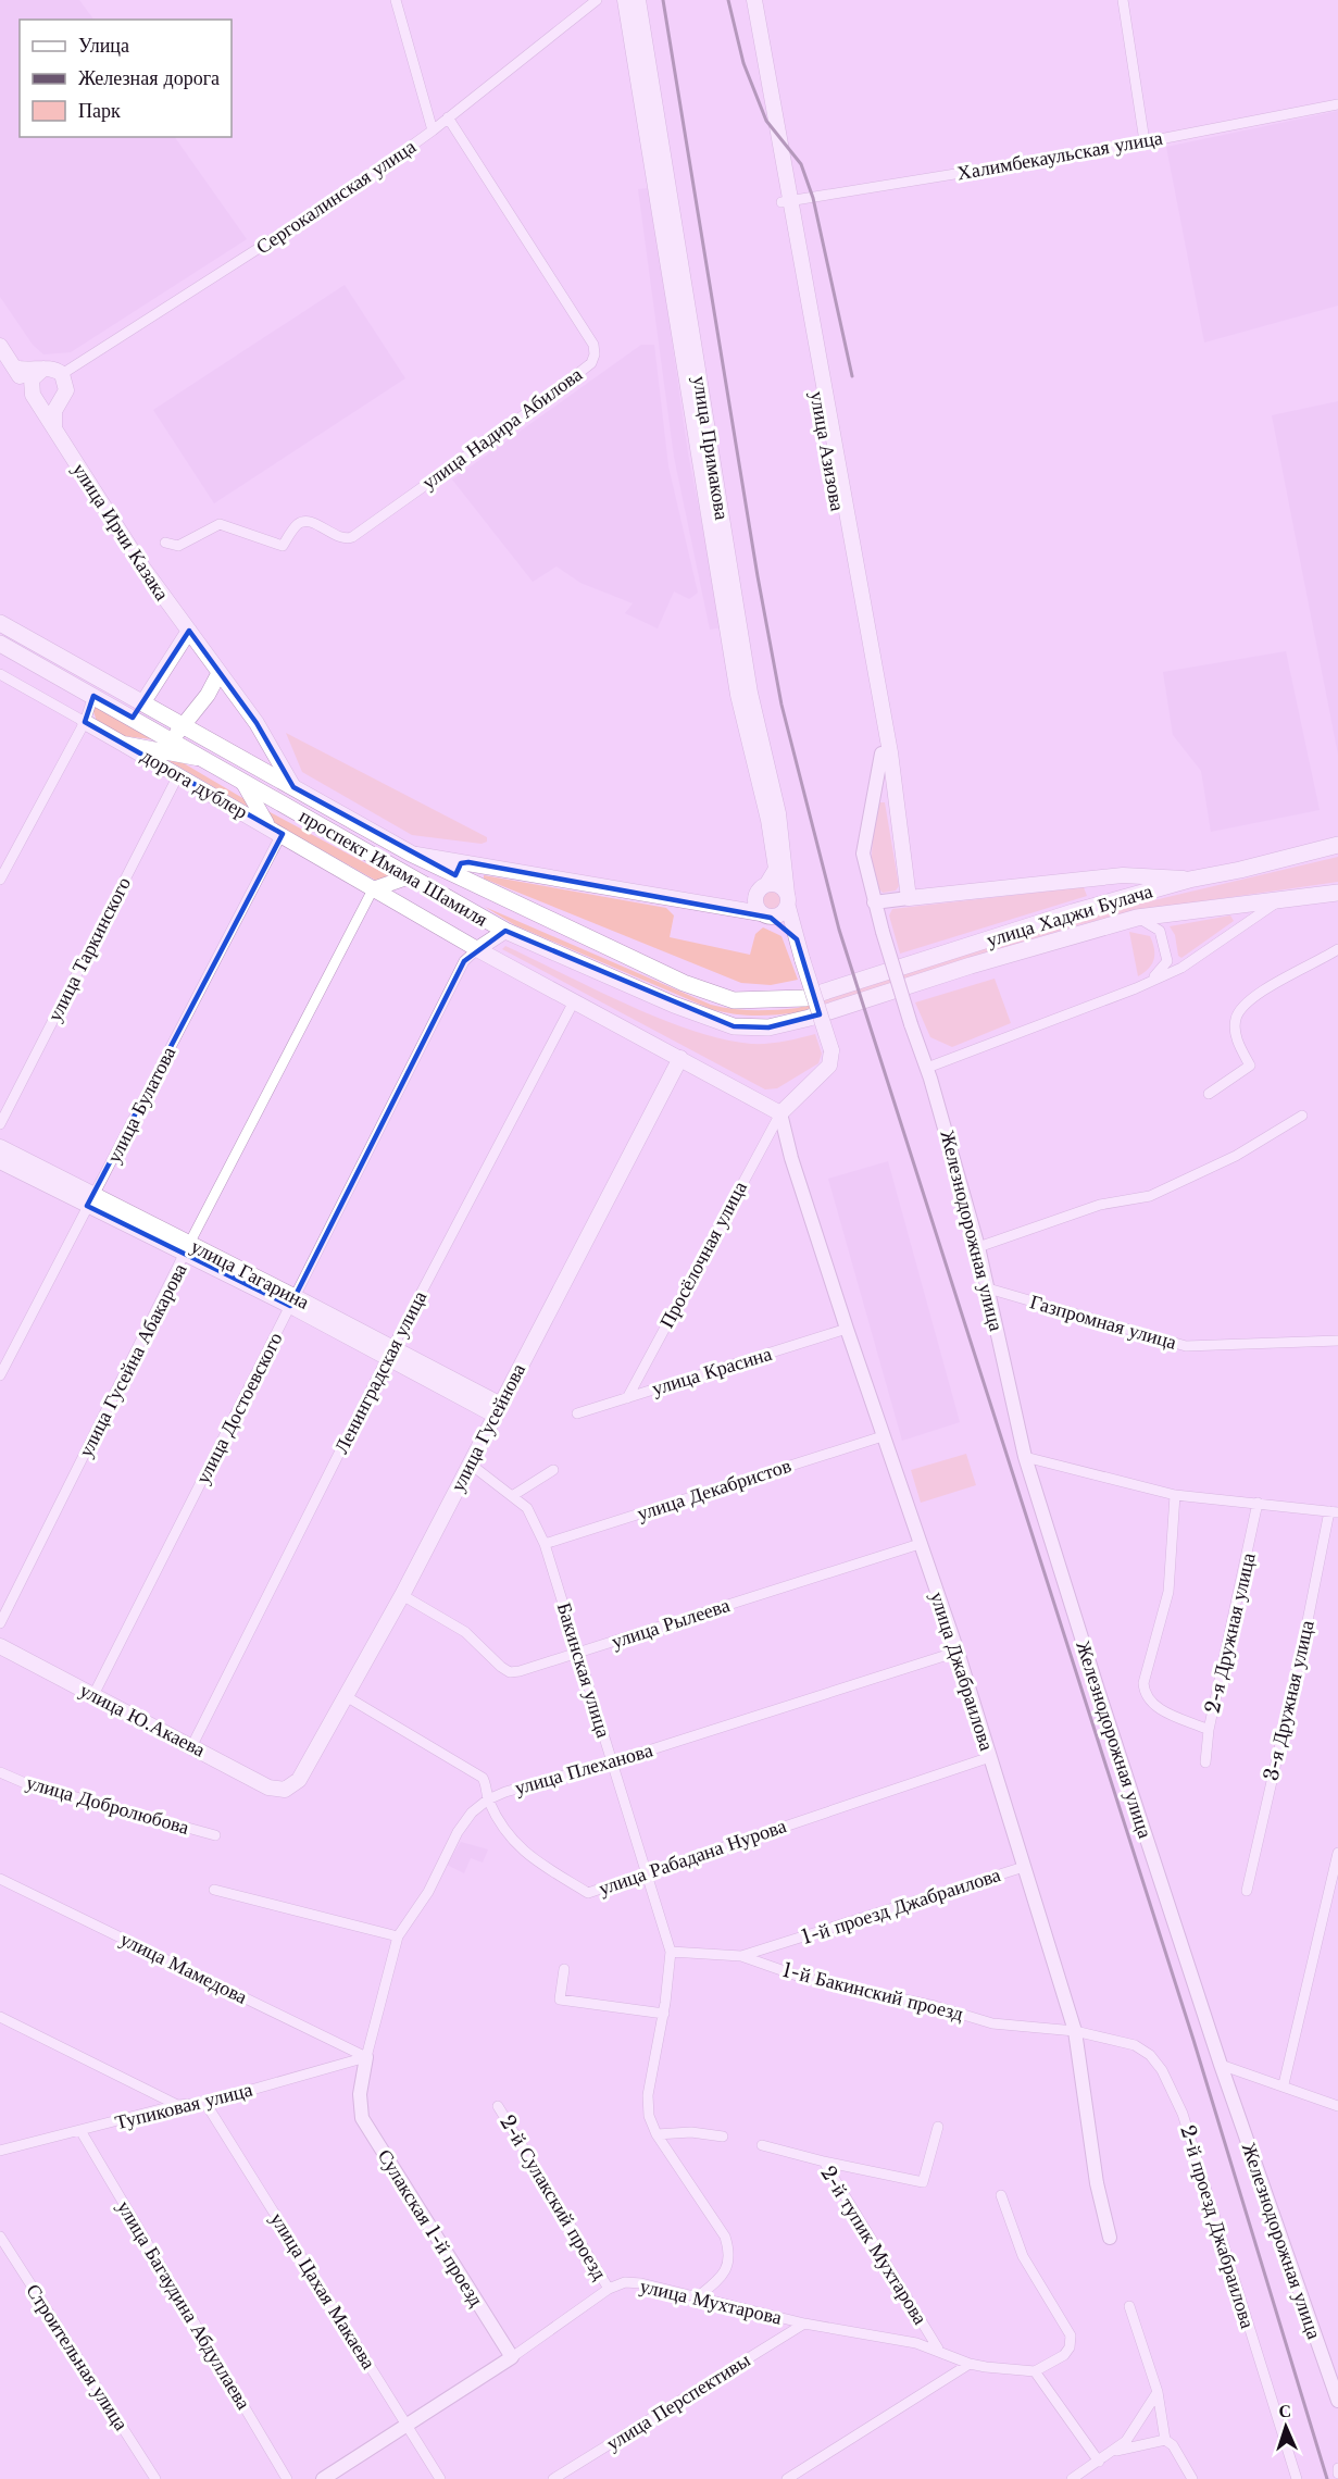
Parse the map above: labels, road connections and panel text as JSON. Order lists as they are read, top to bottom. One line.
{"streets":{"main road":["улица Примакова","улица Азизова","улица Ирчи Казака","дорога дублер","проспект Имама Шамиля","улица Хаджи Булача","улица Гагарина","улица Гусейнова","улица Ю.Акаева"],"street":["Халимбекаульская улица","Сергокалинская улица","улица Надира Абилова","улица Таркинского","улица Булатова","Железнодорожная улица","Просёлочная улица","Газпромная улица","улица Гусейна Абакарова","улица Красина","Ленинградская улица","улица Достоевского","улица Декабристов","улица Рылеева","2-я Дружная улица","Бакинская улица","улица Джабраилова","3-я Дружная улица","улица Плеханова","улица Добролюбова","улица Рабадана Нурова","1-й проезд Джабраилова","улица Мамедова","1-й Бакинский проезд","Тупиковая улица","2-й Сулакский проезд","2-й проезд Джабраилова","Сулакская 1-й проезд","2-й тупик Мухтарова","улица Цахая Макаева","улица Мухтарова","улица Багаудина Абдуллаева","Строительная улица","улица Перспективы"]},"crossings":[["Халимбекаульская улица","улица Азизова"],["Сергокалинская улица","улица Надира Абилова"],["Сергокалинская улица","улица Ирчи Казака"],["улица Примакова","проспект Имама Шамиля"],["улица Азизова","Железнодорожная улица"],["улица Ирчи Казака","проспект Имама Шамиля"],["дорога дублер","проспект Имама Шамиля"],["дорога дублер","улица Таркинского"],["проспект Имама Шамиля","улица Хаджи Булача"],["проспект Имама Шамиля","улица Булатова"],["проспект Имама Шамиля","Просёлочная улица"],["проспект Имама Шамиля","улица Гусейна Абакарова"],["проспект Имама Шамиля","Ленинградская улица"],["проспект Имама Шамиля","улица Достоевского"],["проспект Имама Шамиля","улица Гусейнова"],["проспект Имама Шамиля","улица Джабраилова"],["улица Булатова","улица Гагарина"],["Железнодорожная улица","Газпромная улица"],["Просёлочная улица","улица Красина"],["Просёлочная улица","улица Джабраилова"],["улица Гагарина","улица Гусейна Абакарова"],["улица Гагарина","Ленинградская улица"],["улица Гагарина","улица Достоевского"],["улица Гагарина","улица Гусейнова"],["улица Красина","улица Джабраилова"],["Ленинградская улица","улица Ю.Акаева"],["улица Достоевского","улица Ю.Акаева"],["улица Гусейнова","улица Рылеева"],["улица Гусейнова","Бакинская улица"],["улица Гусейнова","улица Ю.Акаева"],["улица Гусейнова","улица Рабадана Нурова"],["улица Декабристов","Бакинская улица"],["улица Декабристов","улица Джабраилова"],["улица Рылеева","Бакинская улица"],["улица Рылеева","улица Джабраилова"],["Бакинская улица","улица Плеханова"],["Бакинская улица","улица Рабадана Нурова"],["Бакинская улица","1-й Бакинский проезд"],["Бакинская улица","улица Мухтарова"],["улица Джабраилова","улица Плеханова"],["улица Джабраилова","улица Рабадана Нурова"],["улица Джабраилова","1-й проезд Джабраилова"],["улица Джабраилова","1-й Бакинский проезд"],["улица Джабраилова","2-й проезд Джабраилова"],["улица Плеханова","улица Рабадана Нурова"],["улица Плеханова","улица Мамедова"],["улица Плеханова","Тупиковая улица"],["улица Плеханова","Сулакская 1-й проезд"],["1-й проезд Джабраилова","1-й Бакинский проезд"],["улица Мамедова","Тупиковая улица"],["улица Мамедова","Сулакская 1-й проезд"],["1-й Бакинский проезд","2-й проезд Джабраилова"],["Тупиковая улица","Сулакская 1-й проезд"],["Тупиковая улица","улица Цахая Макаева"],["Тупиковая улица","улица Багаудина Абдуллаева"],["2-й Сулакский проезд","улица Мухтарова"],["Сулакская 1-й проезд","улица Мухтарова"],["2-й тупик Мухтарова","улица Мухтарова"],["улица Цахая Макаева","улица Мухтарова"],["улица Мухтарова","улица Перспективы"]],"legend":["Улица","Железная дорога","Парк"],"north":"top"}
